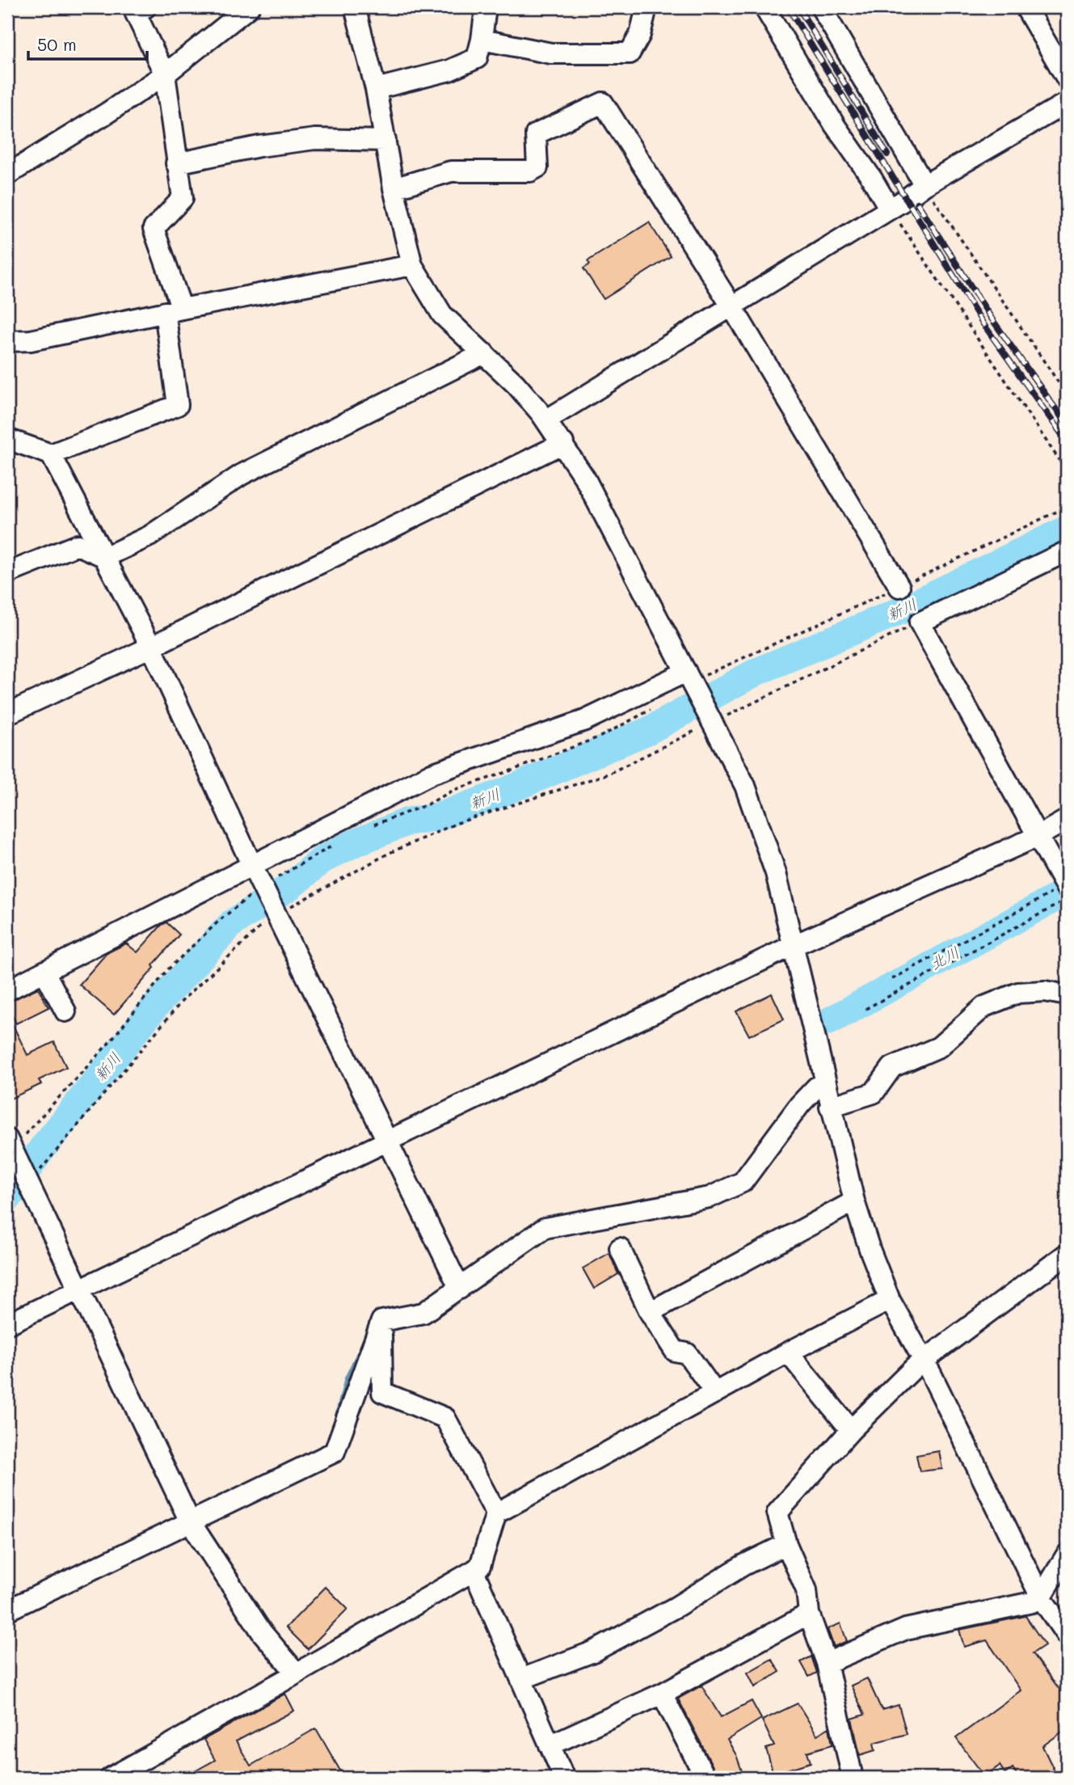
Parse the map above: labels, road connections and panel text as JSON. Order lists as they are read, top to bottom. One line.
{"water":["新川","北川"],"scale_bar":"50 m"}
